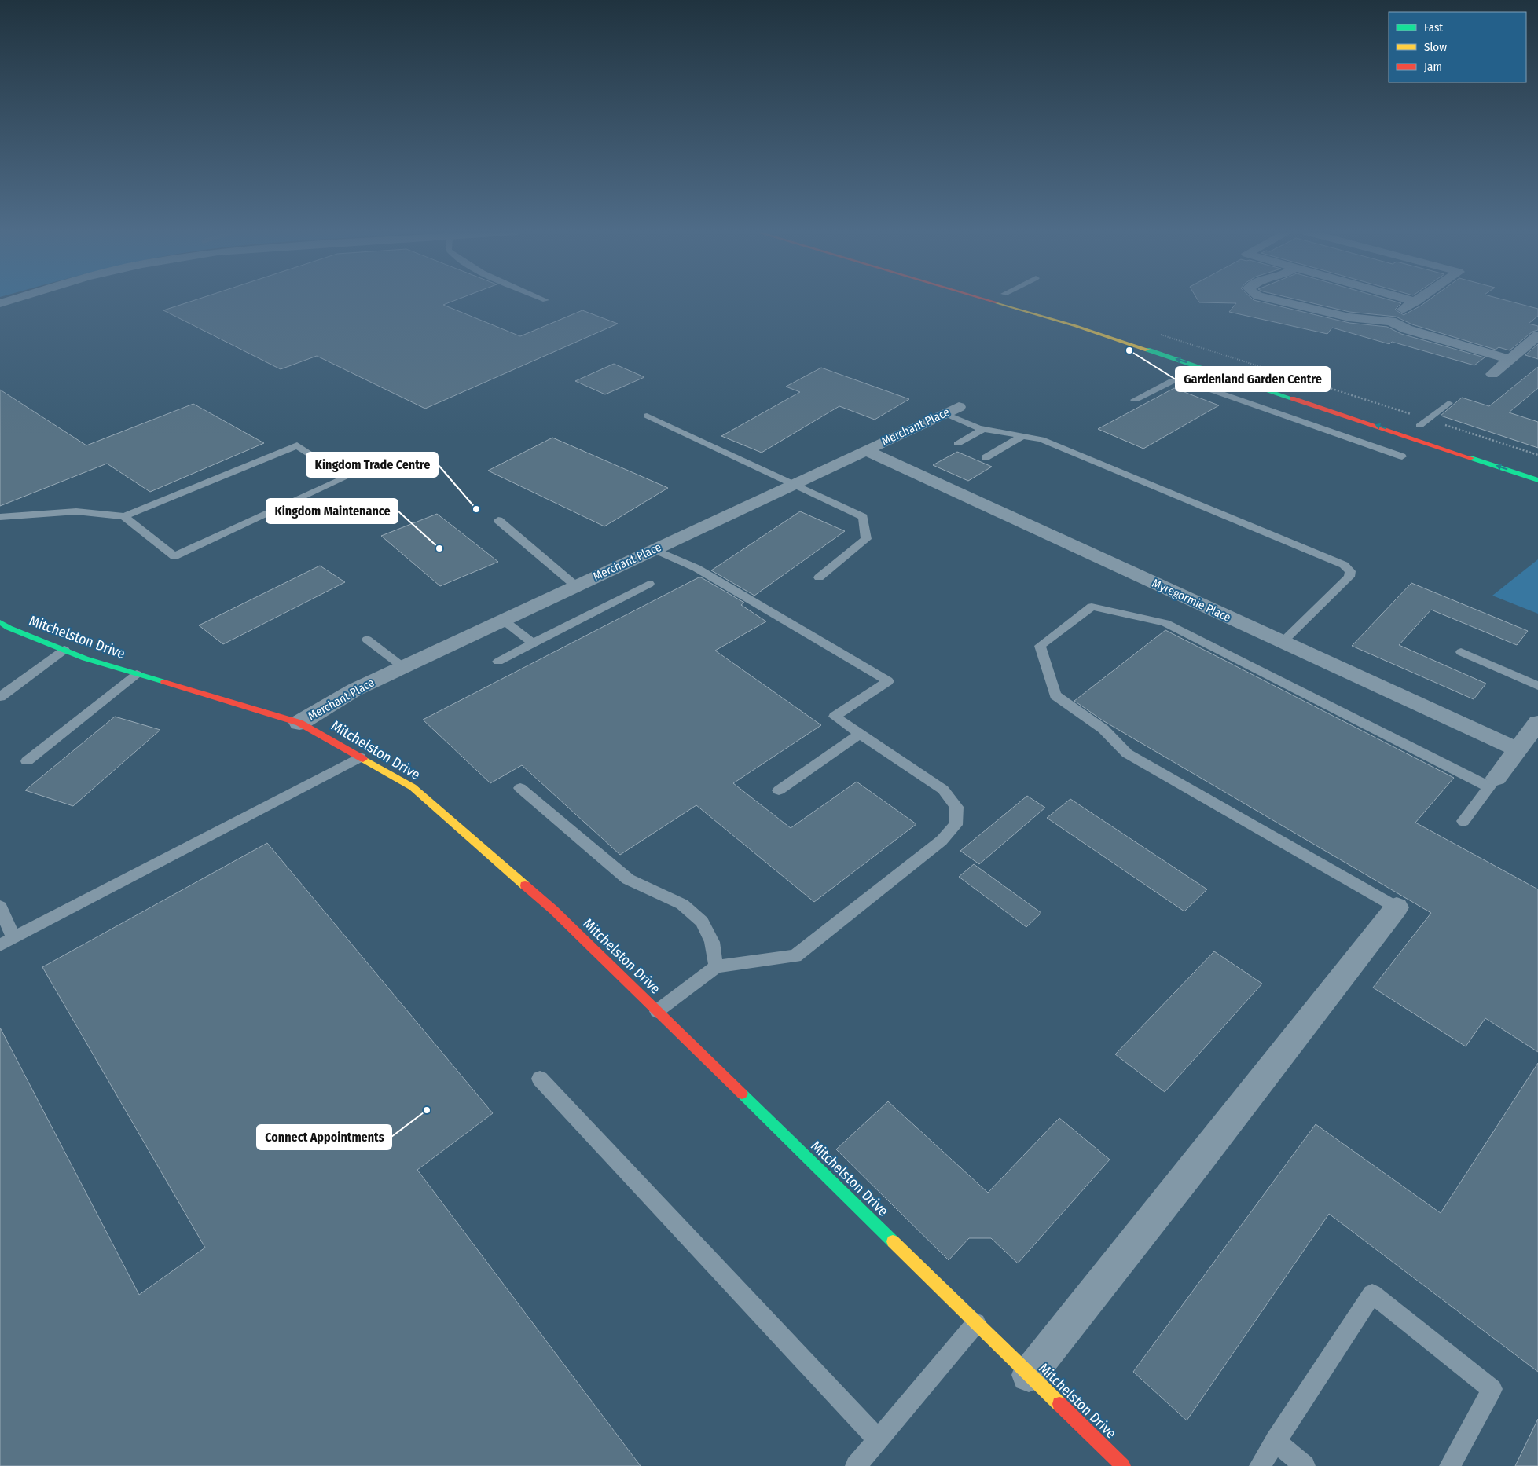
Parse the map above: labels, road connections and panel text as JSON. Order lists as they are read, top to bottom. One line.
{"streets":{"main road":["Mitchelston Drive"],"street":["Merchant Place","Myregormie Place"]},"crossings":[["Merchant Place","Myregormie Place"],["Merchant Place","Mitchelston Drive"]],"places":["Gardenland Garden Centre","Kingdom Trade Centre","Kingdom Maintenance","Connect Appointments"],"legend":["Fast","Slow","Jam"]}
